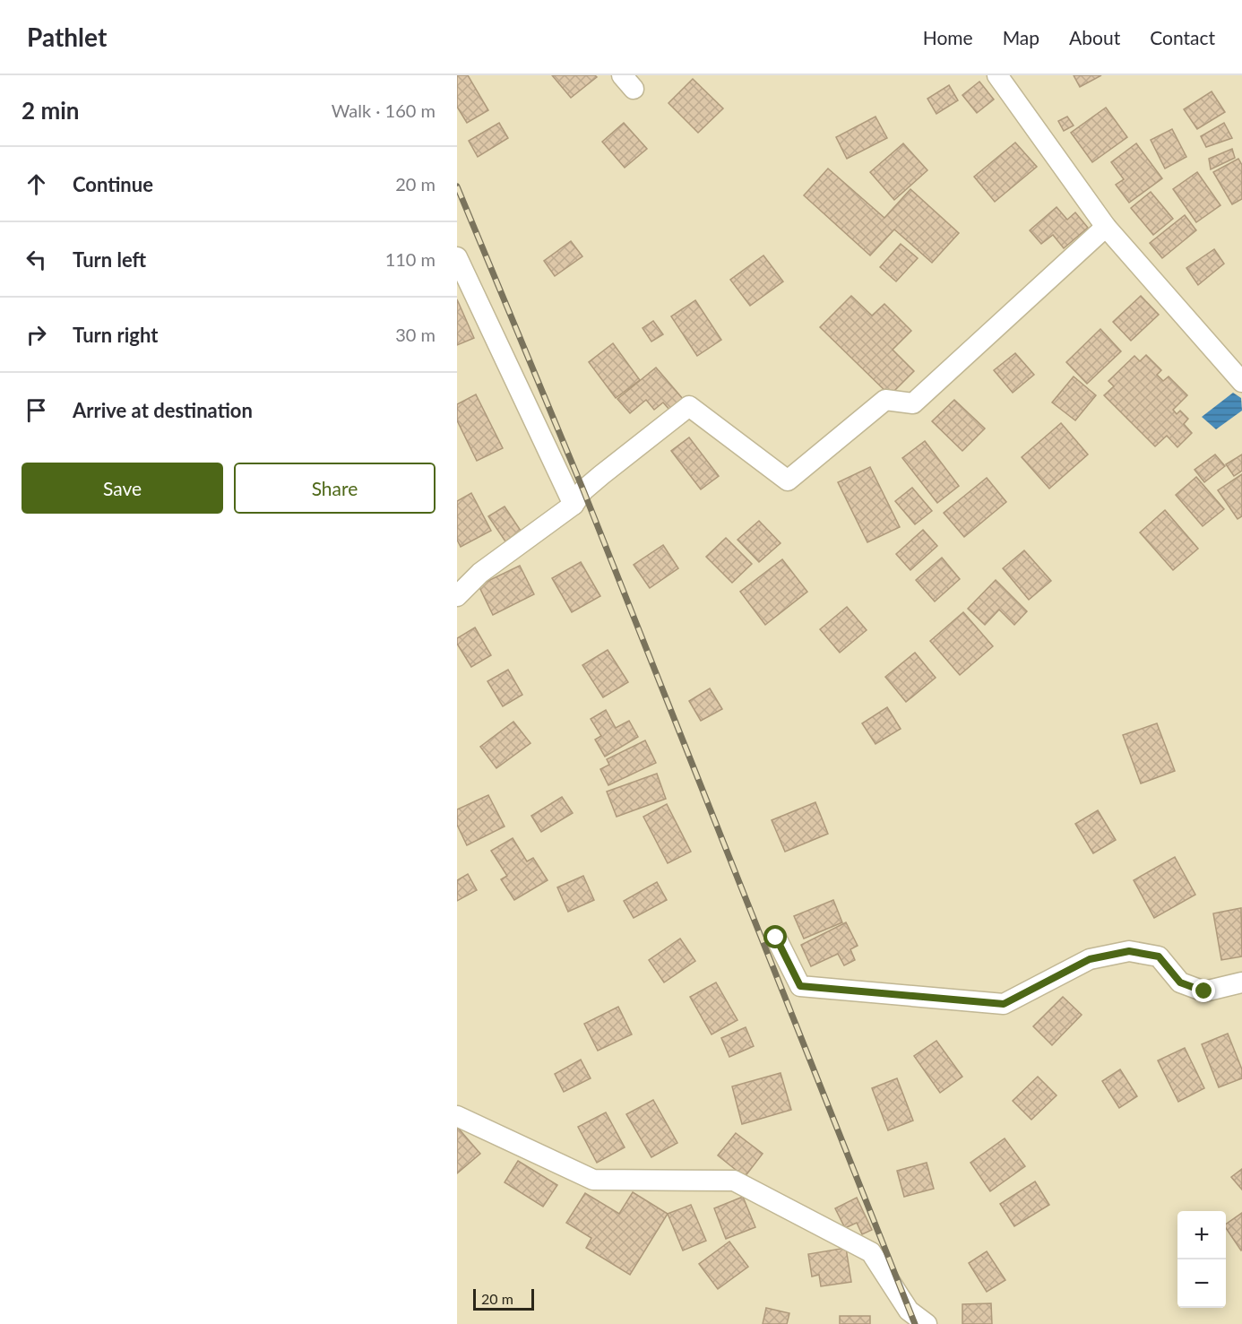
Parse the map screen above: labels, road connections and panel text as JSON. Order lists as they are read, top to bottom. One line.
{"scale_bar":"20 m","page":{"header":"Pathlet","nav":["Home","Map","About","Contact"],"heading":["2 min","Walk · 160 m"],"list":[["Continue","20 m"],["Turn left","110 m"],["Turn right","30 m"],"Arrive at destination"],"buttons":["Save","Share"],"map_buttons":["+","−"],"scale":"20 m"}}
